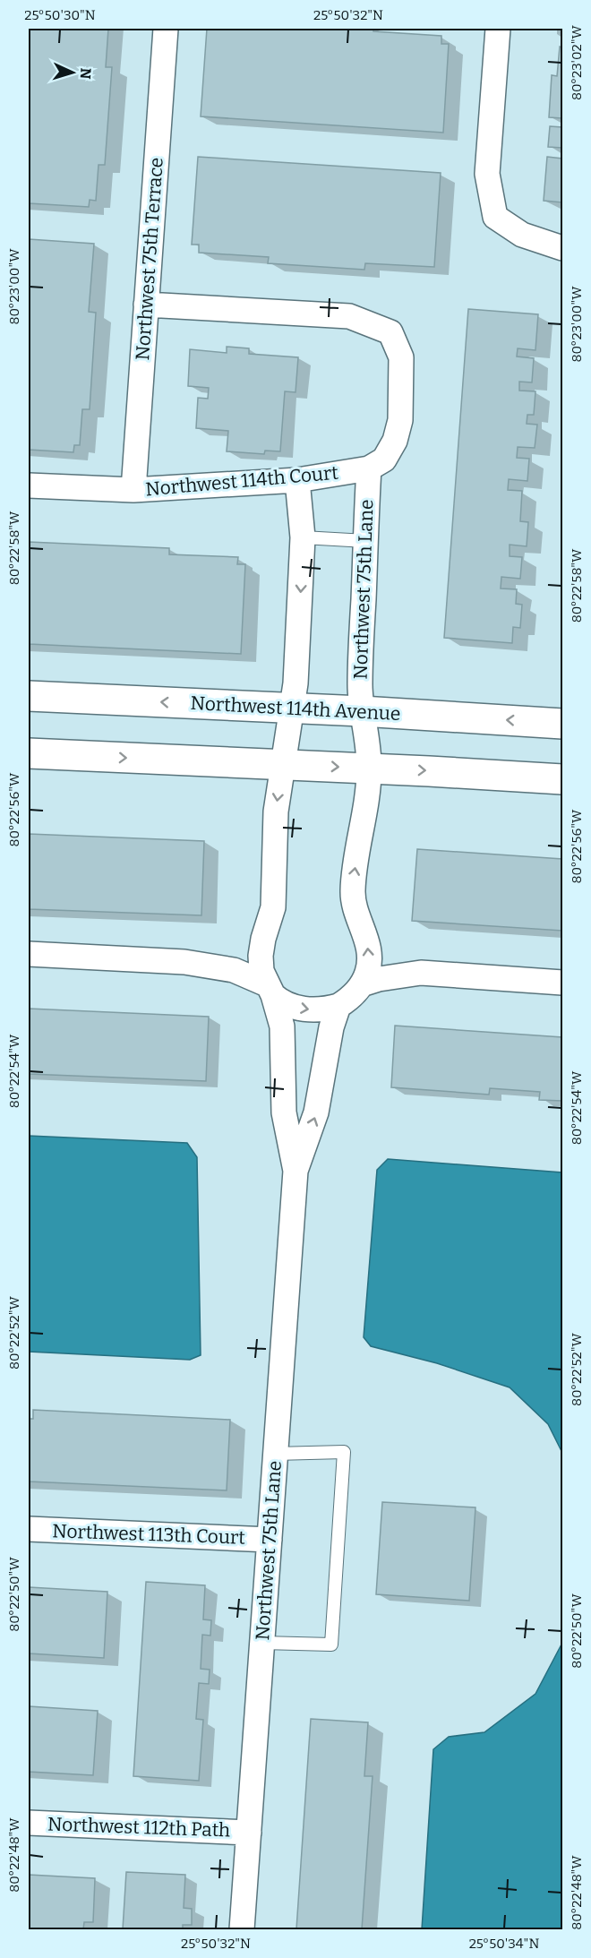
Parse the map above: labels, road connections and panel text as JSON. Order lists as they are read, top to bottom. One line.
{"streets":{"street":["Northwest 75th Terrace","Northwest 114th Court","Northwest 75th Lane","Northwest 114th Avenue","Northwest 113th Court","Northwest 112th Path"]},"crossings":[["Northwest 75th Terrace","Northwest 114th Court"],["Northwest 114th Court","Northwest 75th Lane"],["Northwest 75th Lane","Northwest 114th Avenue"],["Northwest 75th Lane","Northwest 113th Court"],["Northwest 75th Lane","Northwest 112th Path"]],"north":"right","coordinates":["25°50'30\"N","25°50'32\"N","80°23'02\"W","80°23'00\"W","80°22'58\"W","80°22'56\"W","80°22'54\"W","80°22'52\"W","80°22'50\"W","80°22'48\"W","25°50'34\"N"]}
